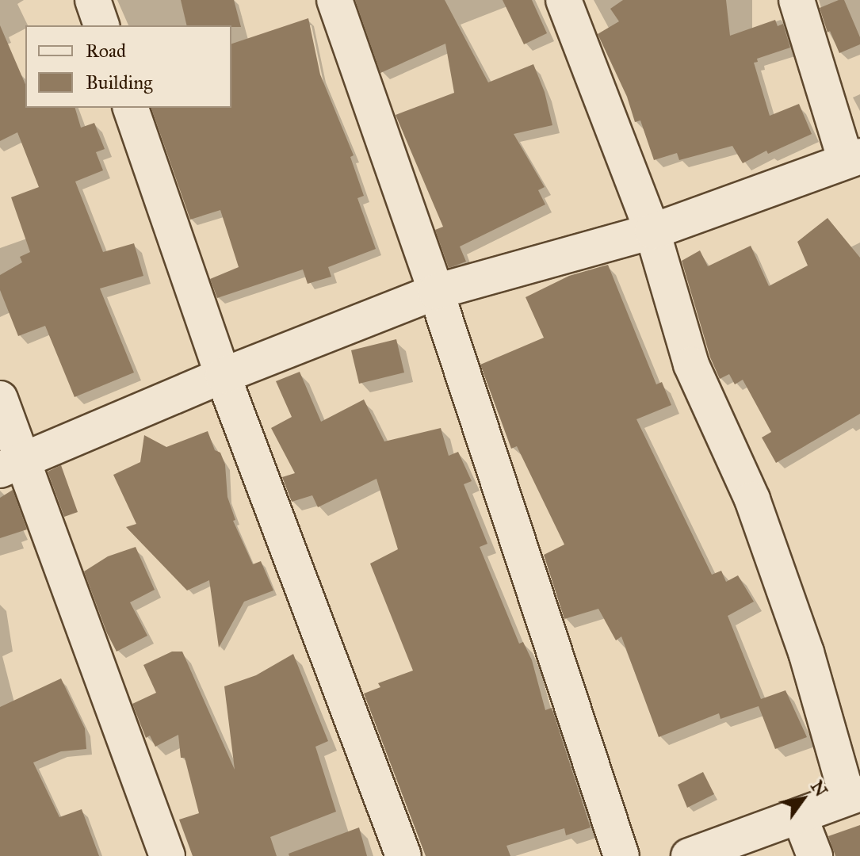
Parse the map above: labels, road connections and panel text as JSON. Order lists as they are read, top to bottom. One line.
{"legend":["Road","Building"],"north":"top right"}
